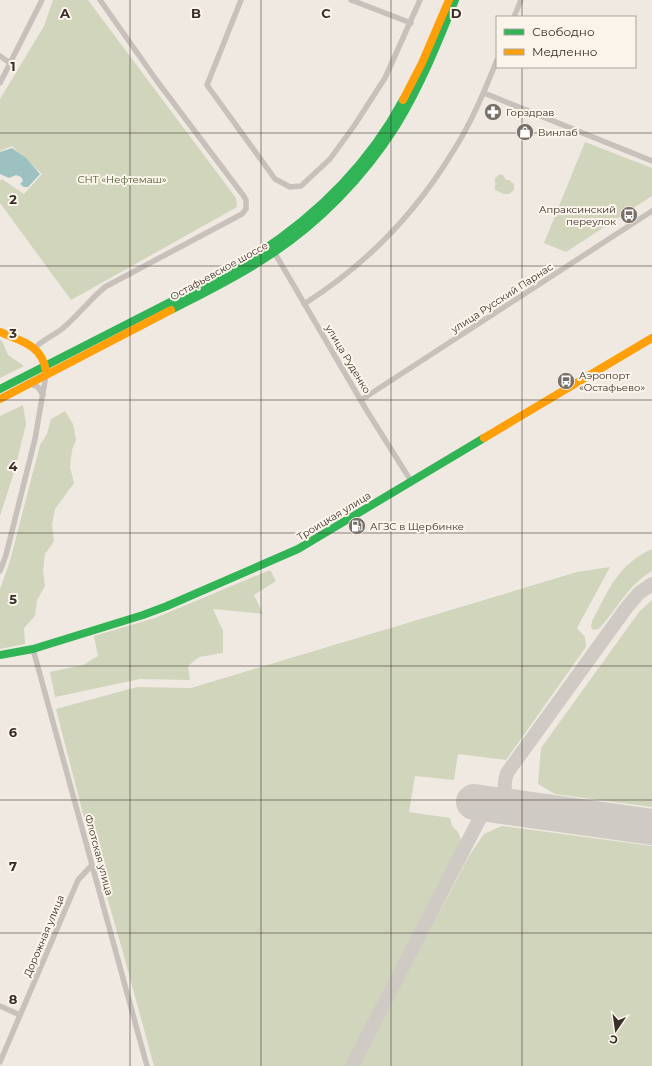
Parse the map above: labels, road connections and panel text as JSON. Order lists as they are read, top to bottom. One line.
{"streets":{"main road":["Остафьевское шоссе","Троицкая улица"],"street":["улица Русский Парнас","улица Руденко","Флотская улица","Дорожная улица"]},"crossings":[["Остафьевское шоссе","улица Руденко"],["улица Русский Парнас","улица Руденко"],["улица Руденко","Троицкая улица"],["Троицкая улица","Флотская улица"],["Флотская улица","Дорожная улица"]],"parks":["СНТ «Нефтемаш»"],"places":{"pharmacy":["Горздрав"],"shop":["Винлаб"],"bus stop":["Апраксинский переулок","Аэропорт «Остафьево»"],"fuel station":["АГЗС в Щербинке"]},"legend":["Свободно","Медленно"],"north":"bottom","grid":{"columns":["A","B","C","D"],"rows":["1","2","3","4","5","6","7","8"]}}
